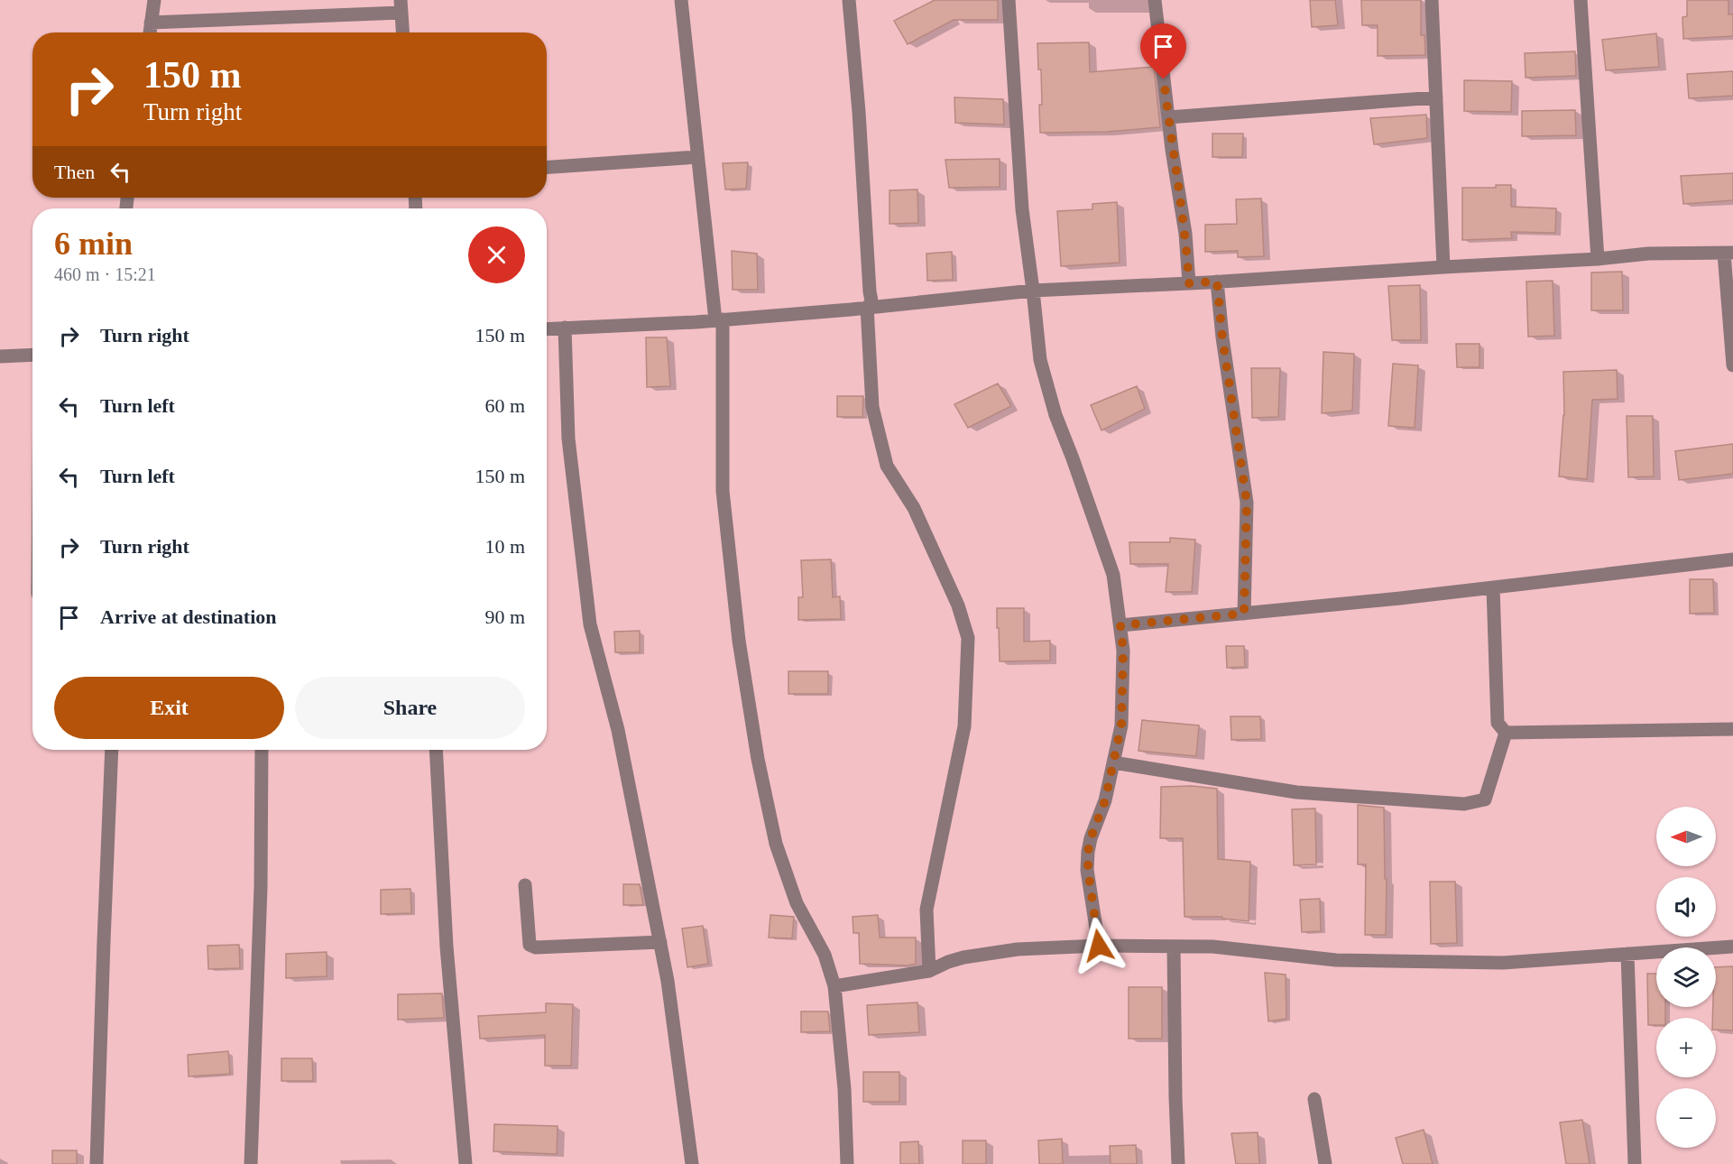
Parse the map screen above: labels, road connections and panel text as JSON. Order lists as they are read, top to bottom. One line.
{"north":"left","page":{"turn":["150 m","Turn right"],"then":"Then","heading":["6 min","460 m · 15:21"],"list":[{"name":"Turn right","value":"150 m"},{"name":"Turn left","value":"60 m"},{"name":"Turn left","value":"150 m"},{"name":"Turn right","value":"10 m"},{"name":"Arrive at destination","value":"90 m"}],"buttons":["Exit","Share"],"map_buttons":["+","−"]}}
